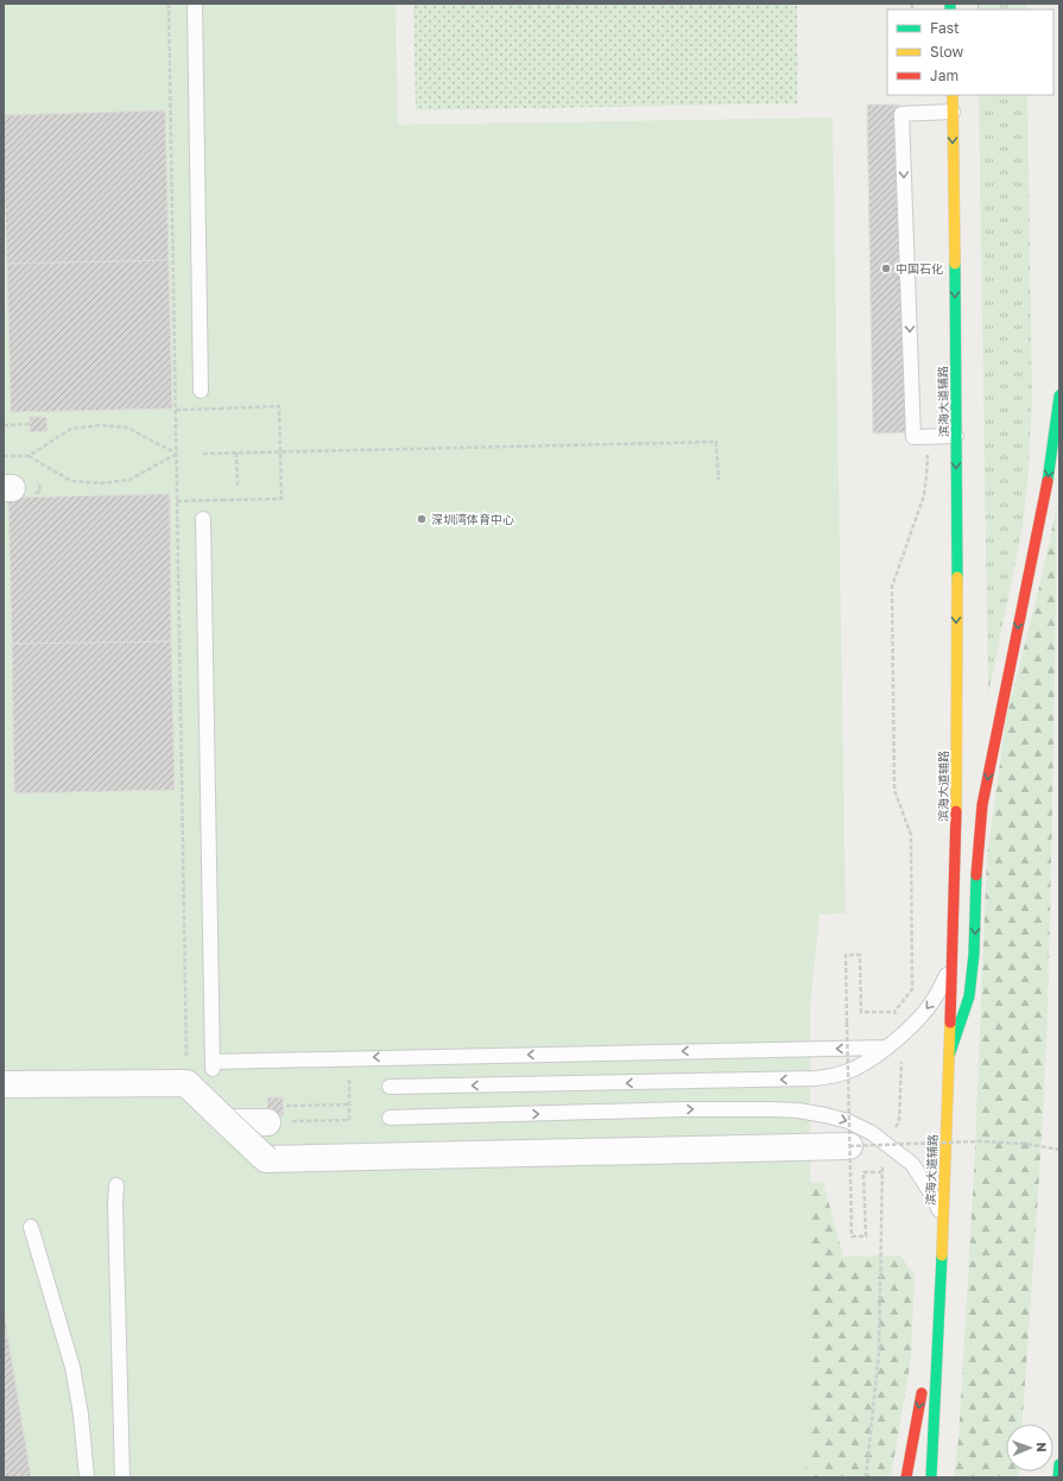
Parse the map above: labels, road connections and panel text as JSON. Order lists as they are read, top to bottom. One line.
{"streets":{"main road":["滨海大道辅路"]},"places":["中国石化","深圳湾体育中心"],"legend":["Fast","Slow","Jam"],"north":"right"}
